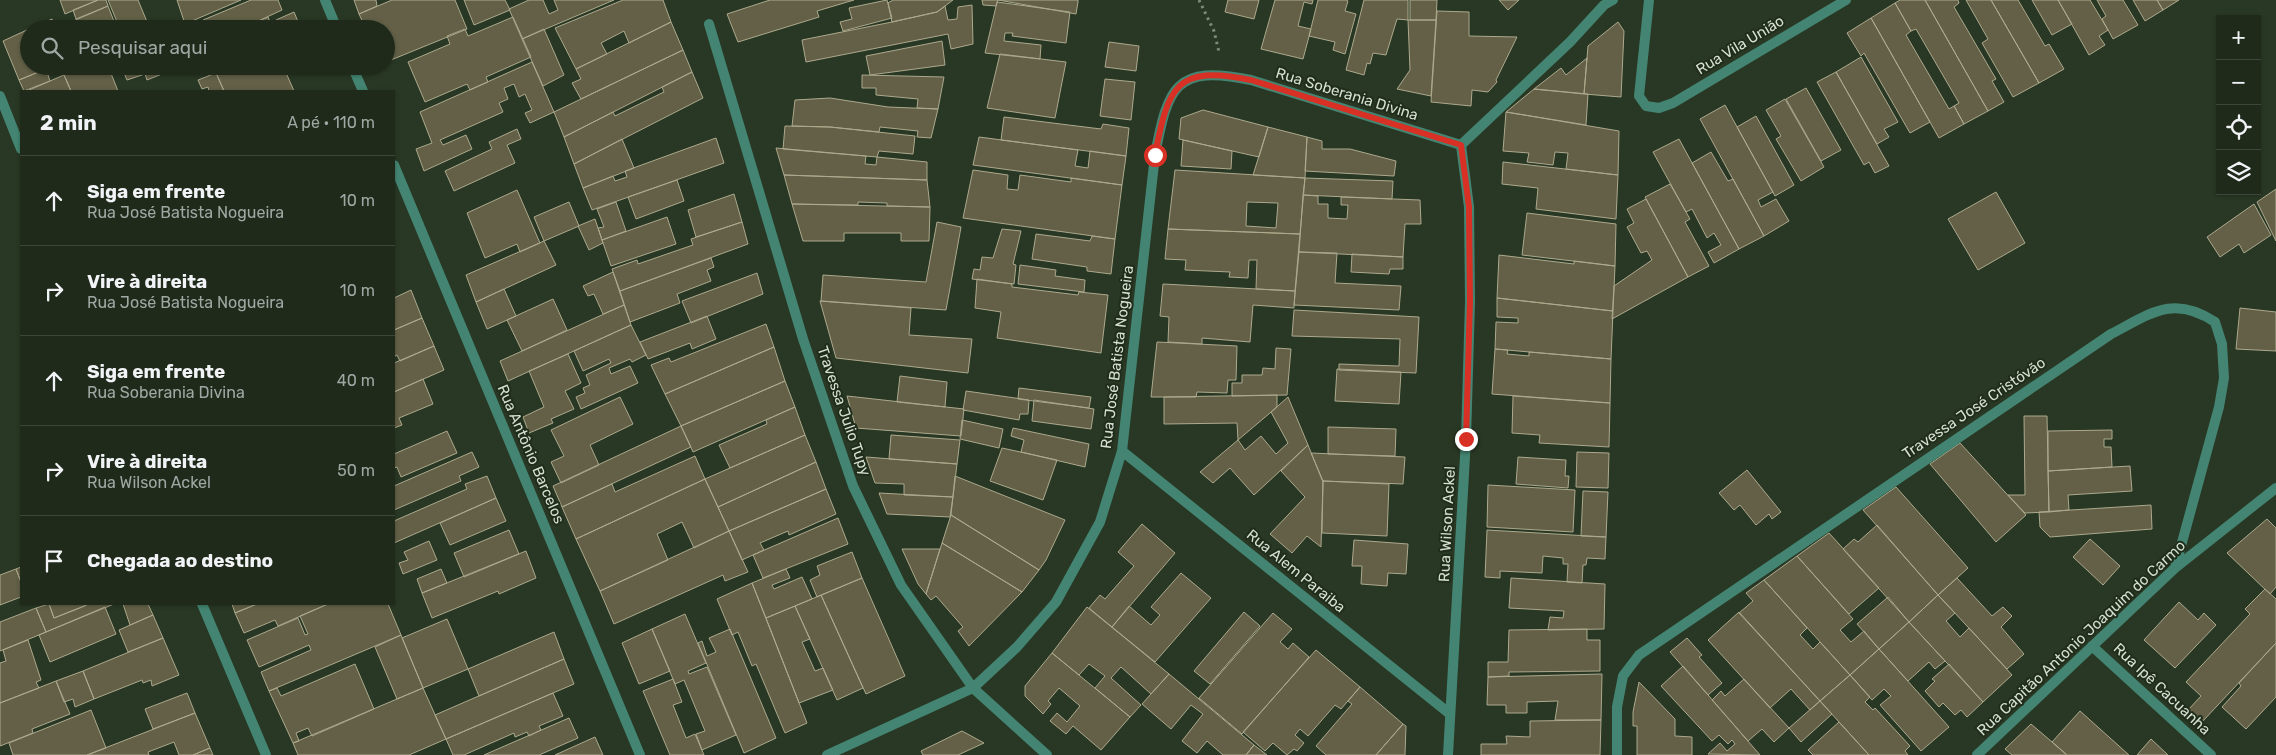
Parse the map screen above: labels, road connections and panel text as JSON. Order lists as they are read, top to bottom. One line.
{"streets":{"street":["Rua Vila União","Rua Soberania Divina","Rua José Batista Nogueira","Travessa José Cristóvão","Travessa Julio Tupy","Rua Antônio Barcelos","Rua Wilson Ackel","Rua Alem Paraiba","Rua Capitão Antonio Joaquim do Carmo","Rua Ipê Cacuanha"]},"crossings":[["Rua Soberania Divina","Rua José Batista Nogueira"],["Rua Soberania Divina","Rua Wilson Ackel"],["Rua José Batista Nogueira","Travessa Julio Tupy"],["Rua José Batista Nogueira","Rua Alem Paraiba"],["Travessa José Cristóvão","Rua Capitão Antonio Joaquim do Carmo"],["Rua Wilson Ackel","Rua Alem Paraiba"],["Rua Capitão Antonio Joaquim do Carmo","Rua Ipê Cacuanha"]],"page":{"map_buttons":["+","−"],"search":"Pesquisar aqui","heading":["2 min","A pé · 110 m"],"list":[["Siga em frente","Rua José Batista Nogueira","10 m"],["Vire à direita","Rua José Batista Nogueira","10 m"],["Siga em frente","Rua Soberania Divina","40 m"],["Vire à direita","Rua Wilson Ackel","50 m"],"Chegada ao destino"]}}
